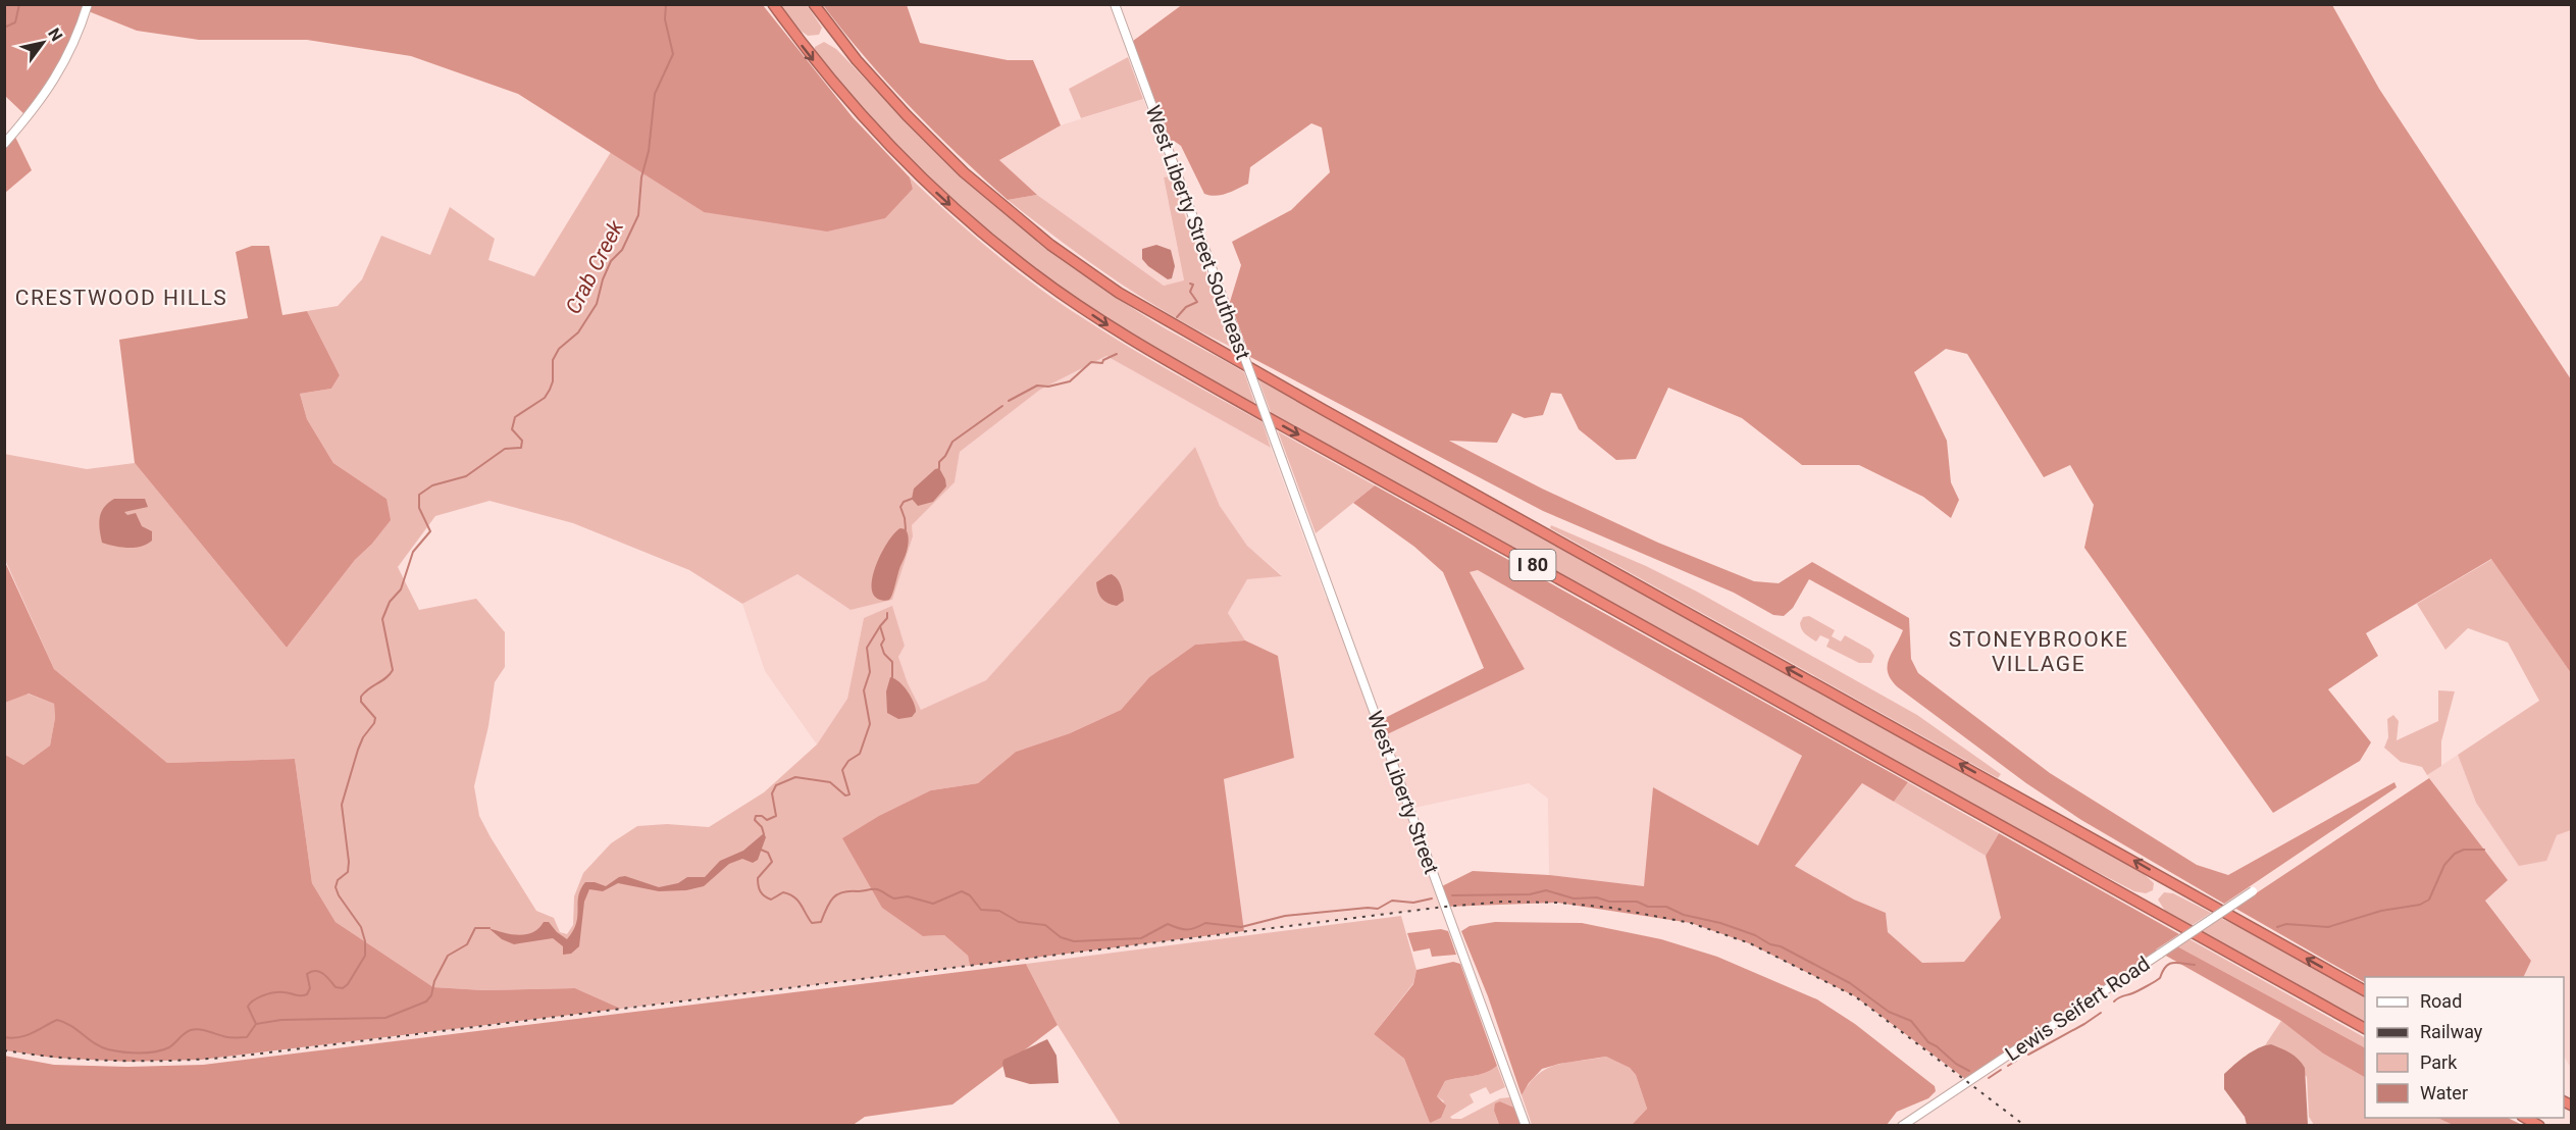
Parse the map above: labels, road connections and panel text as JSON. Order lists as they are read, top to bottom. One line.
{"streets":{"highway":["I 80"],"main road":["West Liberty Street Southeast","West Liberty Street","Lewis Seifert Road"]},"crossings":[["West Liberty Street Southeast","West Liberty Street"]],"districts":["CRESTWOOD HILLS","STONEYBROOKE VILLAGE"],"water":["Crab Creek"],"legend":["Road","Railway","Park","Water"],"north":"top right"}
